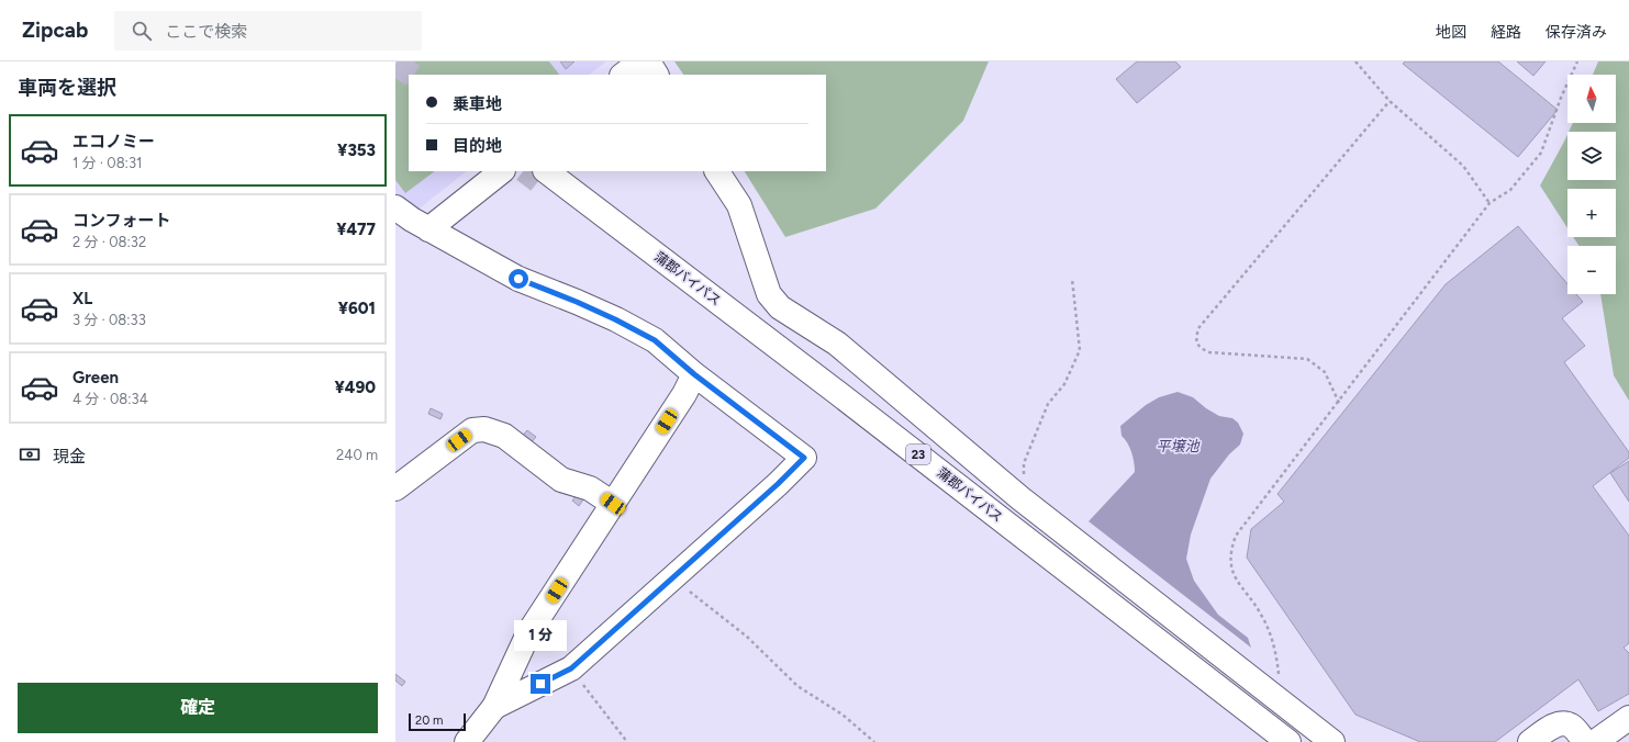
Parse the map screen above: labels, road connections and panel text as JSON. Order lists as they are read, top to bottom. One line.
{"streets":{"main road":["蒲郡バイパス","23"]},"water":["平壌池"],"scale_bar":"20 m","north":"top","page":{"header":"Zipcab","search":"ここで検索","nav":["地図","経路","保存済み"],"heading":"車両を選択","map_buttons":["+","−"],"banner":["乗車地","目的地"],"list":[{"name":"エコノミー","note":"1 分 · 08:31","value":"¥353"},{"name":"コンフォート","note":"2 分 · 08:32","value":"¥477"},{"name":"XL","note":"3 分 · 08:33","value":"¥601"},{"name":"Green","note":"4 分 · 08:34","value":"¥490"}],"pay":["現金","240 m"],"bubble":"1 分","buttons":"確定","scale":"20 m"}}
